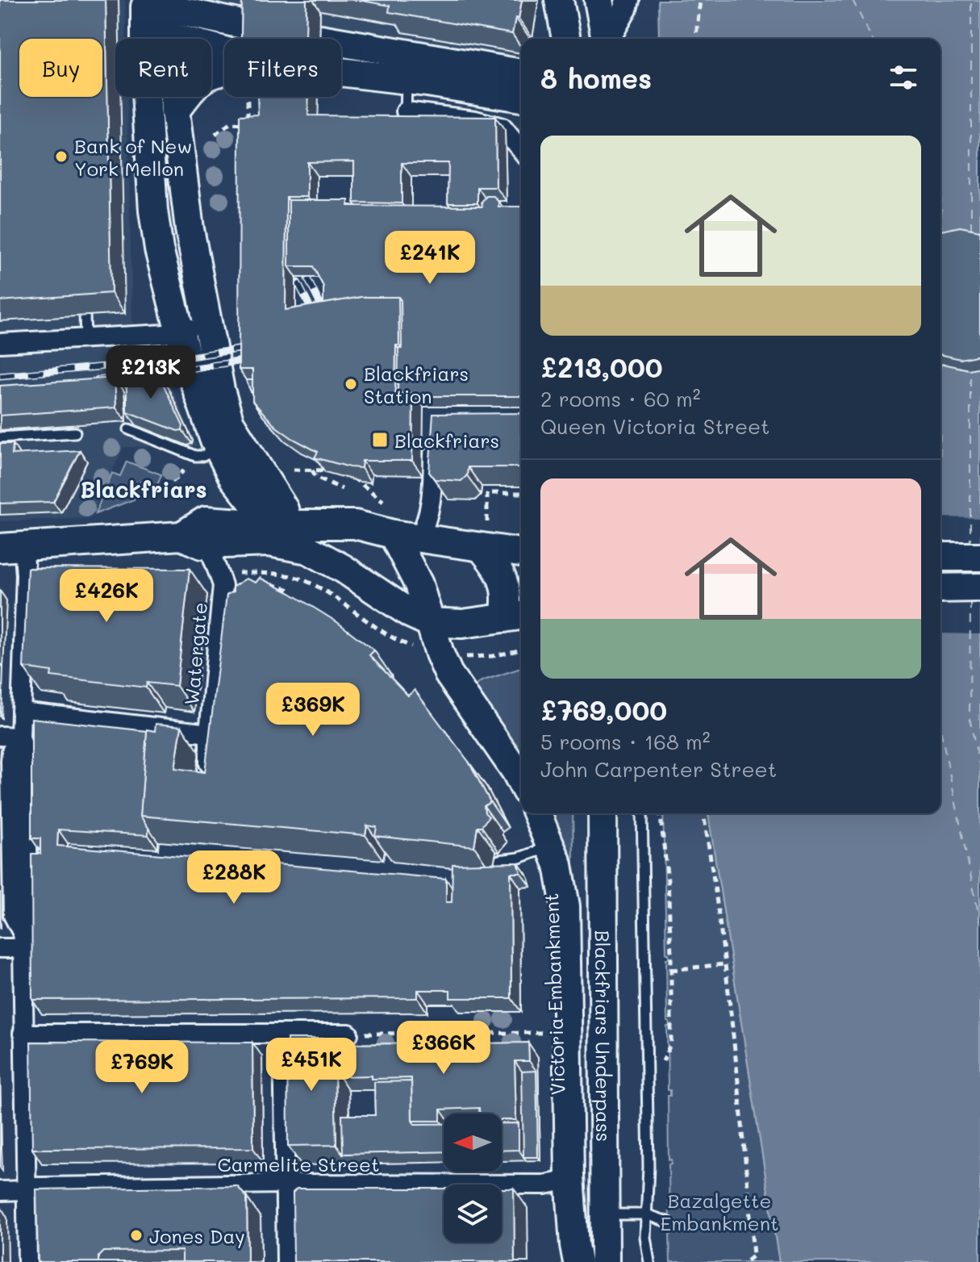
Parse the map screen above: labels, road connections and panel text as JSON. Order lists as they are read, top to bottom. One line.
{"streets":{"main road":["Blackfriars Underpass"],"street":["Watergate","Carmelite Street"]},"districts":["Blackfriars"],"parks":["Bazalgette Embankment"],"places":{"other":["Bank of New York Mellon","Blackfriars Station","Jones Day"],"transit":["Blackfriars"]},"north":"left","page":{"chip":["Buy","Rent","Filters"],"heading":"8 homes","list":[{"name":"£213,000","note":"2 rooms · 60 m² · Queen Victoria Street"},{"name":"£769,000","note":"5 rooms · 168 m² · John Carpenter Street"}],"price":["£241K","£213K","£426K","£369K","£288K","£366K","£451K","£769K"]}}
